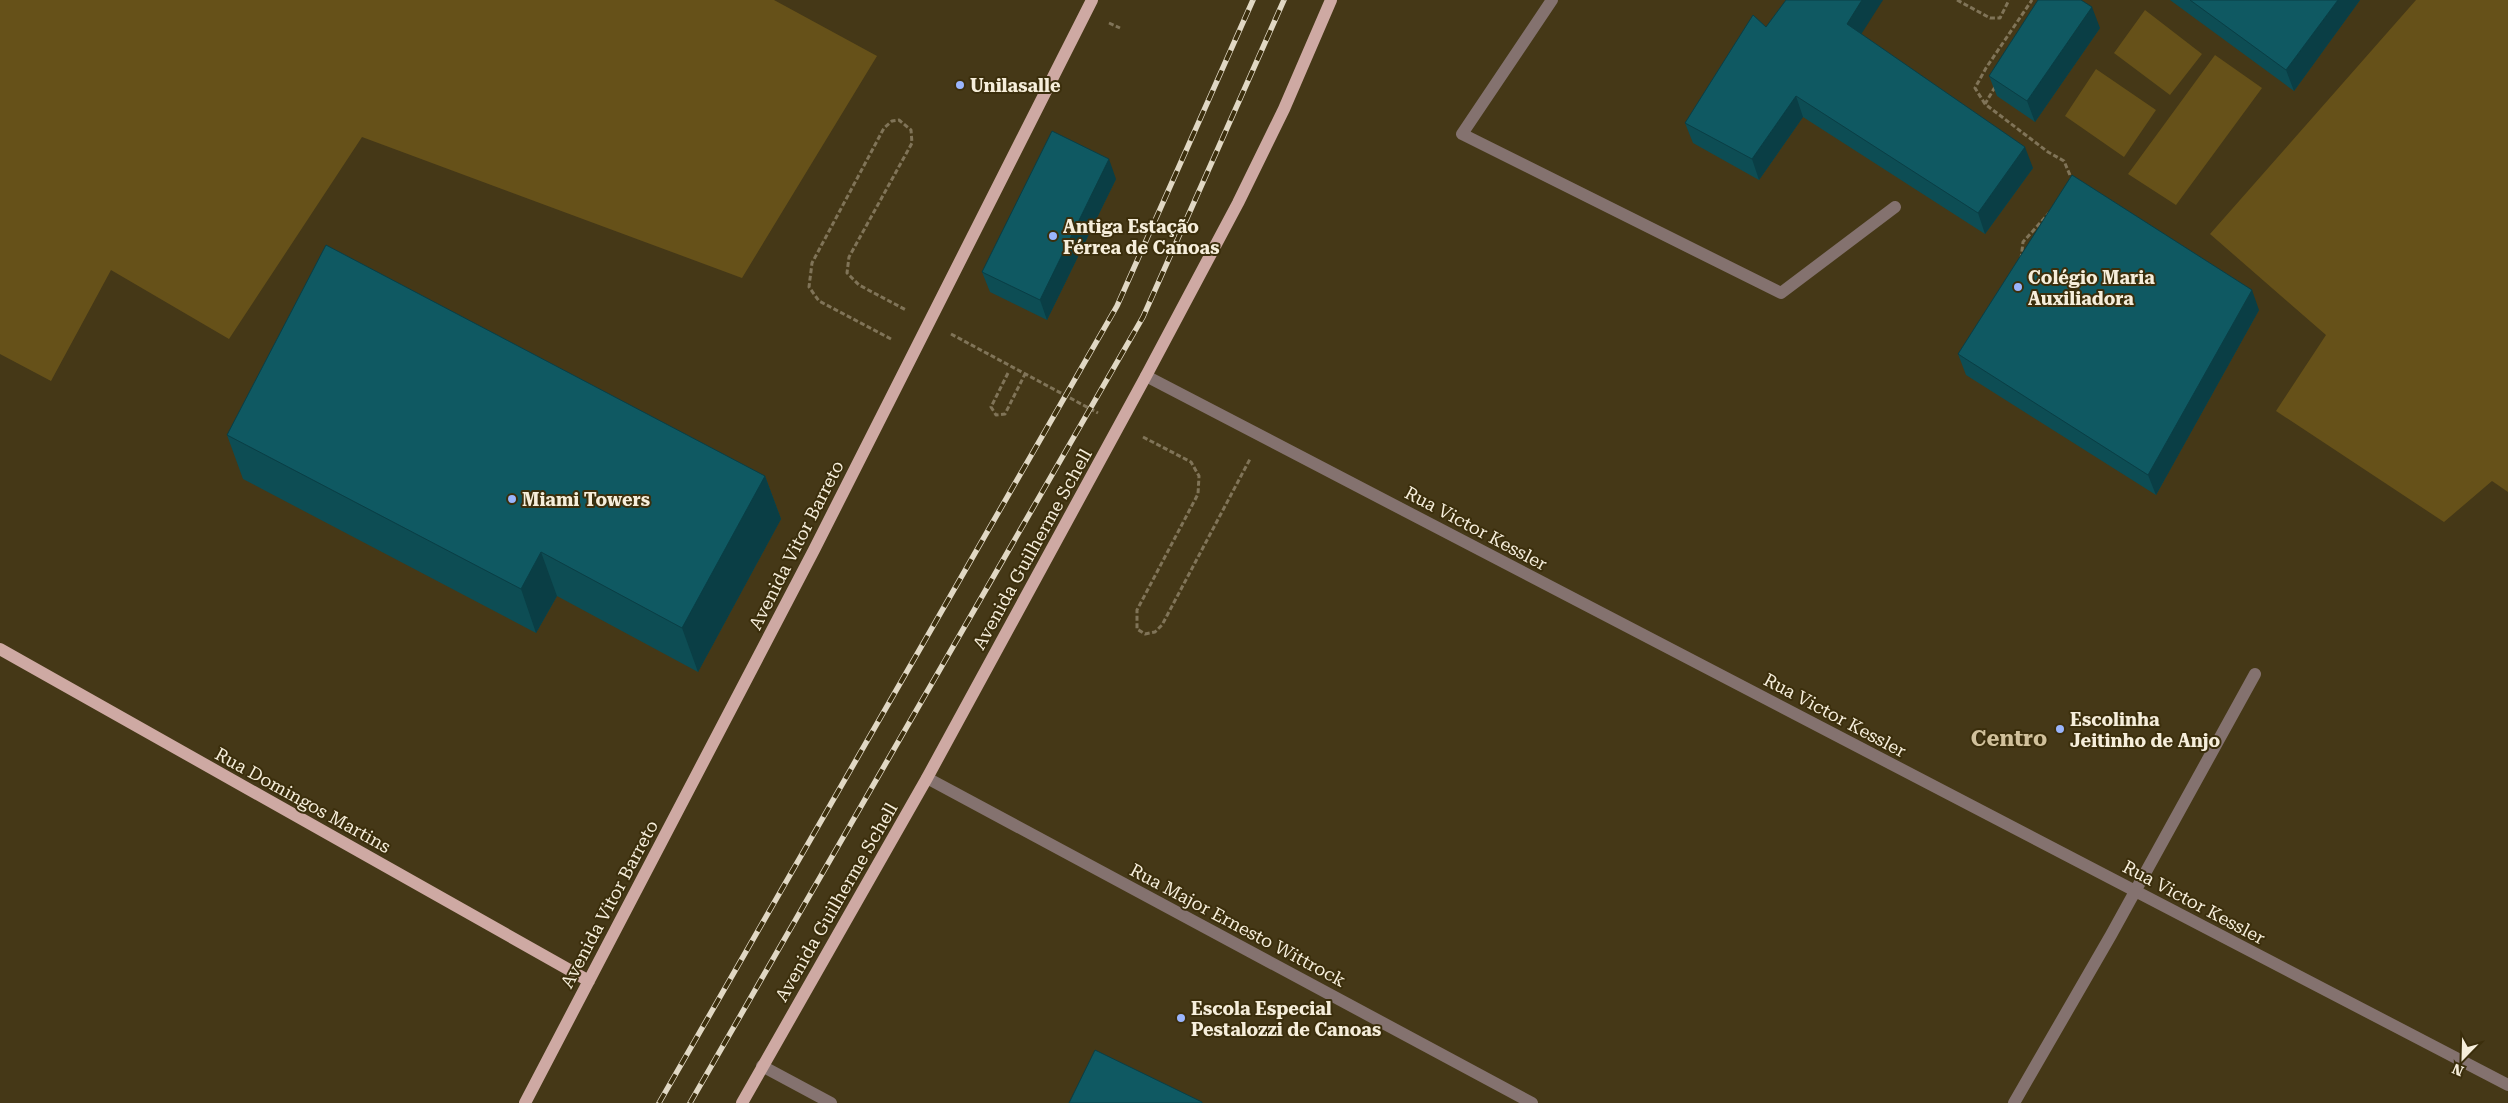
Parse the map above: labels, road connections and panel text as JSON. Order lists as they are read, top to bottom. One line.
{"streets":{"main road":["Avenida Vitor Barreto","Avenida Guilherme Schell","Rua Domingos Martins"],"street":["Rua Victor Kessler","Rua Major Ernesto Wittrock"]},"crossings":[["Rua Victor Kessler","Avenida Guilherme Schell"],["Avenida Vitor Barreto","Rua Domingos Martins"],["Avenida Guilherme Schell","Rua Major Ernesto Wittrock"]],"districts":["Centro"],"places":["Unilasalle","Antiga Estação Férrea de Canoas","Colégio Maria Auxiliadora","Miami Towers","Escolinha Jeitinho de Anjo","Escola Especial Pestalozzi de Canoas"],"north":"bottom left"}
